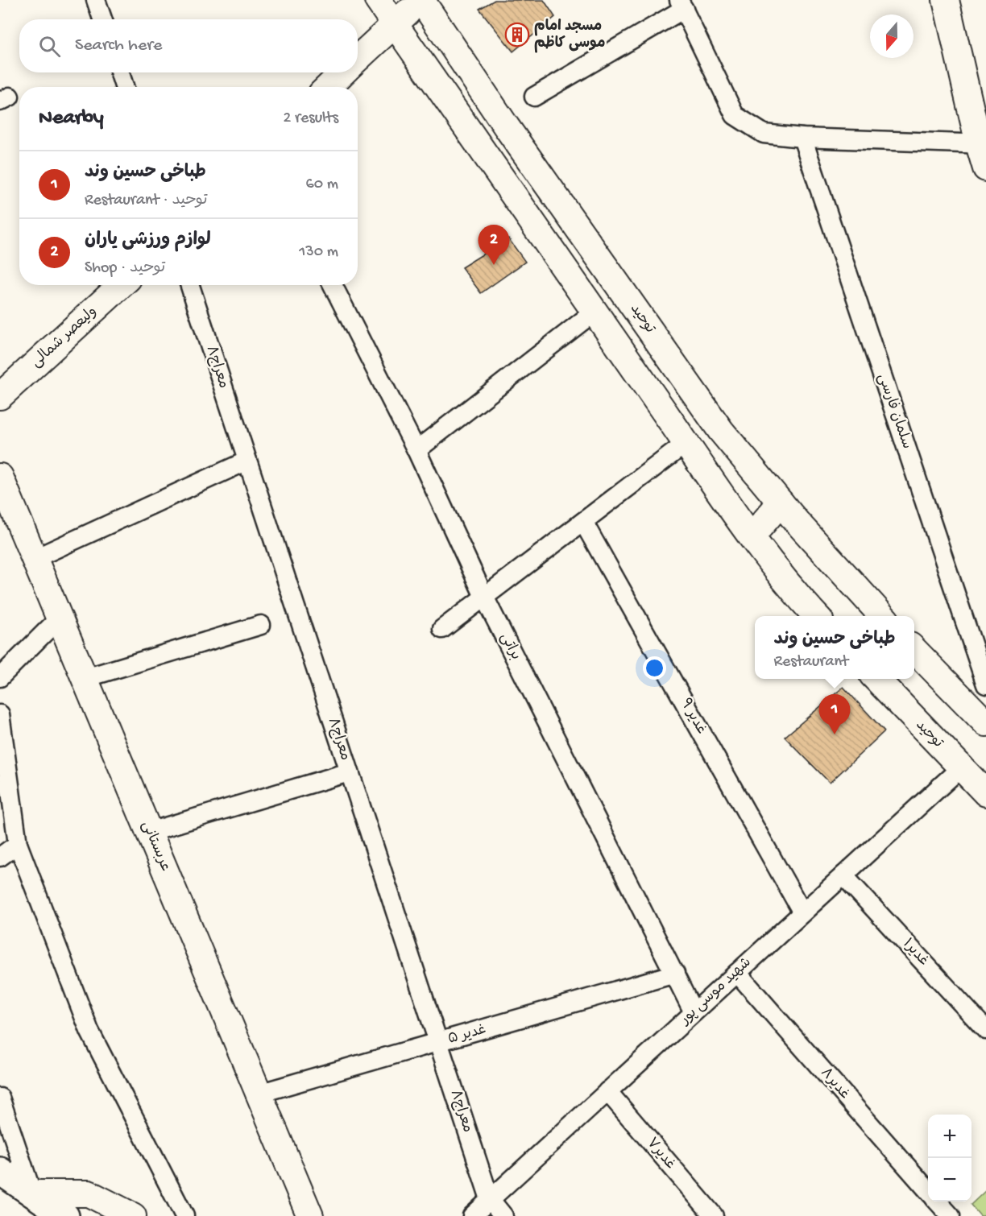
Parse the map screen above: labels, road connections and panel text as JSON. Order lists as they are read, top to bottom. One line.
{"streets":{"main road":["توحید","ولیعصر شمالی","عربستانی"],"street":["معراج۸","سلمان فارسی","براتی","غدیر ۹","غدیر۱","شهید موسی پور","غدیر ۵","غدیر۸","غدیر۷"]},"crossings":[["توحید","شهید موسی پور"],["معراج۸","شهید موسی پور"],["معراج۸","غدیر ۵"],["براتی","شهید موسی پور"],["براتی","غدیر ۵"],["غدیر ۹","شهید موسی پور"],["عربستانی","غدیر ۵"],["غدیر۱","شهید موسی پور"],["شهید موسی پور","غدیر۸"],["شهید موسی پور","غدیر۷"]],"places":{"building":["مسجد امام موسی کاظم"]},"north":"bottom","page":{"search":"Search here","heading":["Nearby","2 results"],"list":[{"mark":"1","name":"طباخی حسین وند","note":"Restaurant · توحید","value":"60 m"},{"mark":"2","name":"لوازم ورزشی یاران","note":"Shop · توحید","value":"130 m"}],"pins":["2","1"],"popup":["طباخی حسین وند","Restaurant"],"map_buttons":["+","−"]}}
